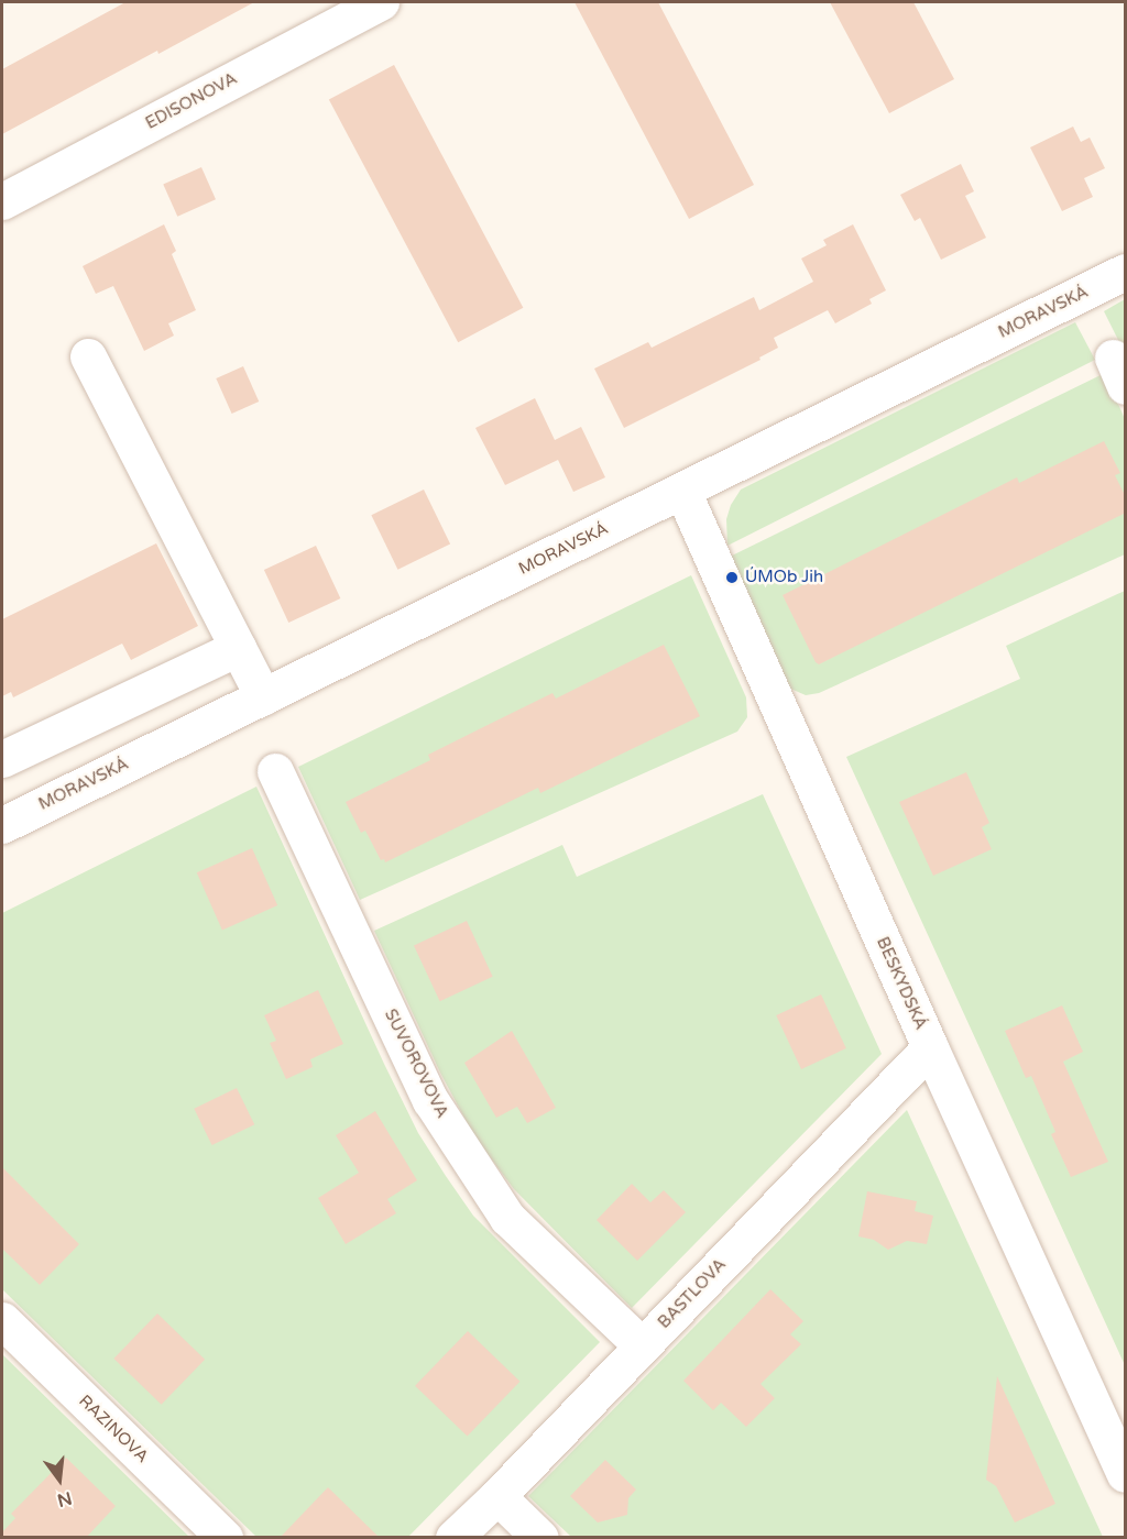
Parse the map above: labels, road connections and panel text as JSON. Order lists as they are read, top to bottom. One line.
{"streets":{"street":["EDISONOVA","MORAVSKÁ","BESKYDSKÁ","SUVOROVOVA","BASTLOVA","RAZINOVA"]},"crossings":[["MORAVSKÁ","BESKYDSKÁ"],["BESKYDSKÁ","BASTLOVA"],["SUVOROVOVA","BASTLOVA"]],"places":["ÚMOb Jih"],"north":"bottom"}
